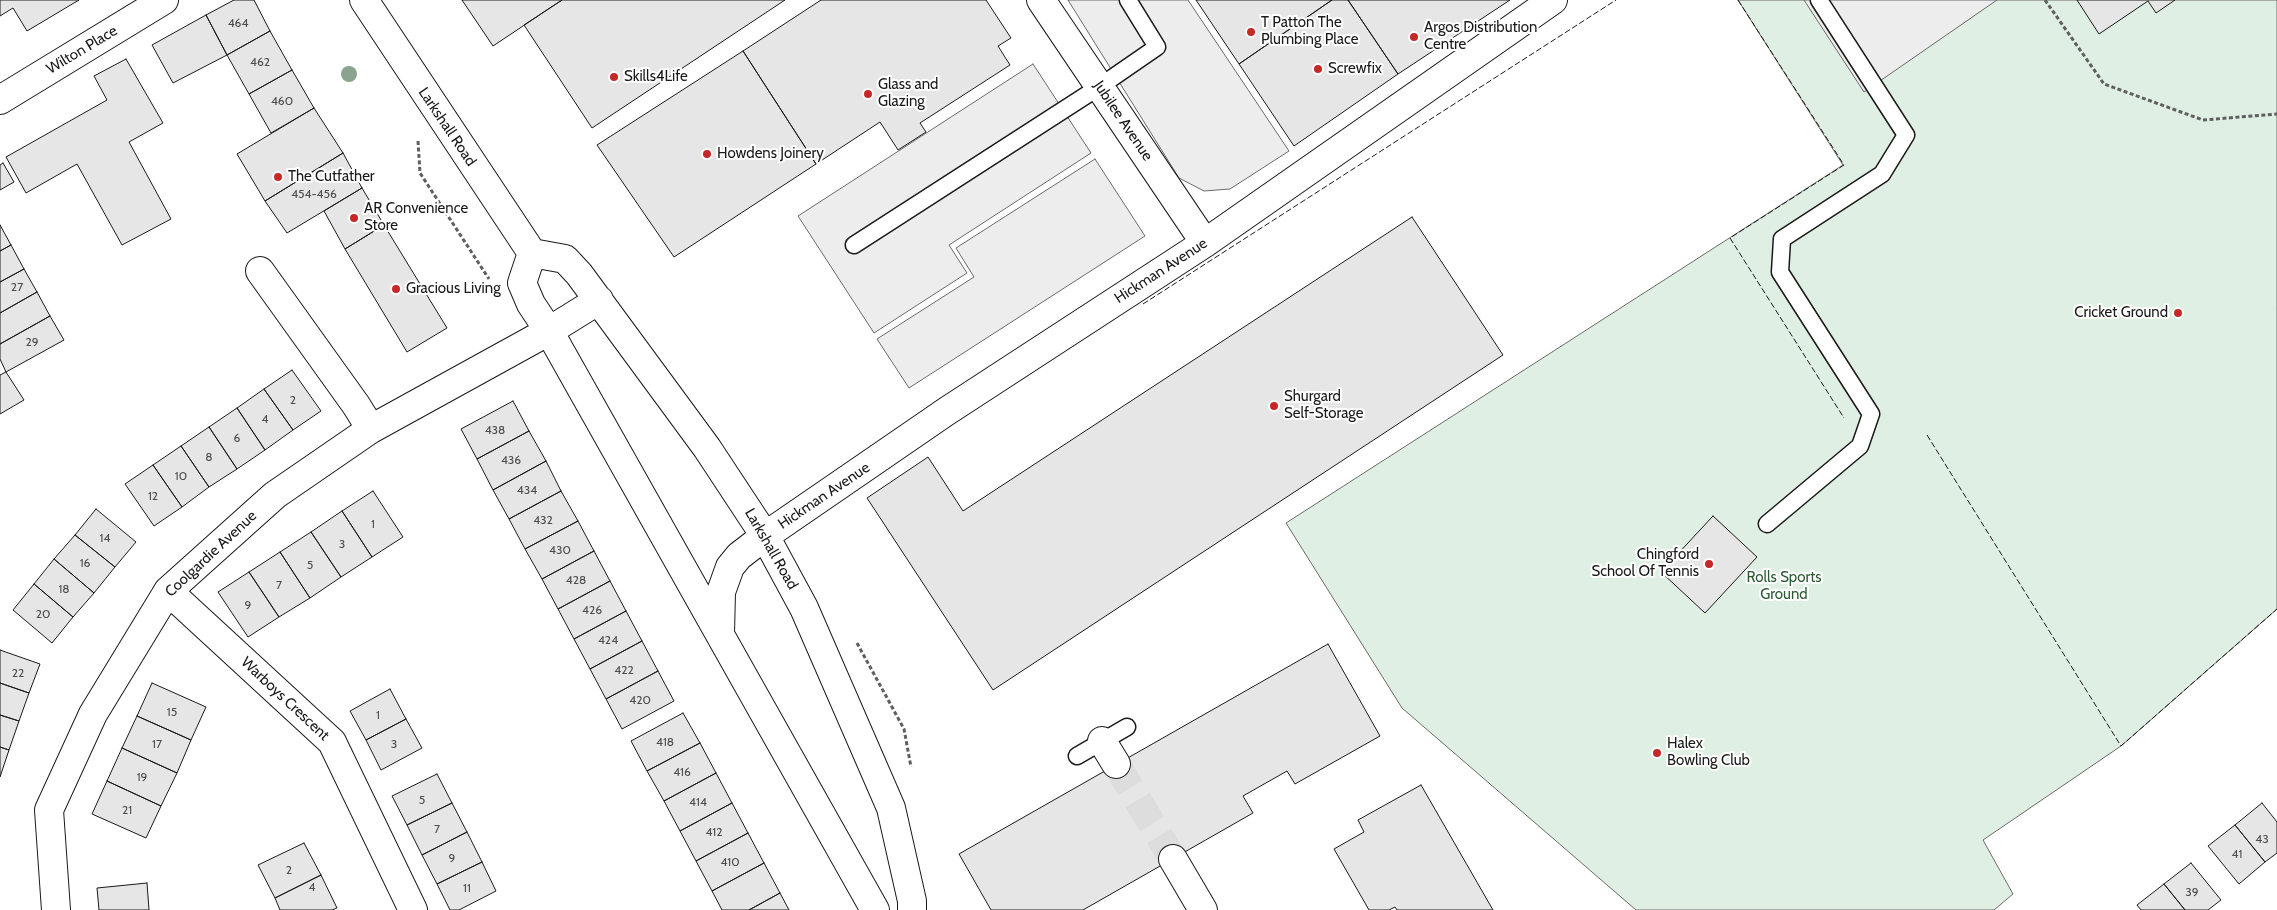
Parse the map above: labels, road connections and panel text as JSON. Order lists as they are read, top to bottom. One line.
{"streets":{"street":["Wilton Place","Jubilee Avenue","Larkshall Road","Hickman Avenue","Coolgardie Avenue","Warboys Crescent"]},"crossings":[["Jubilee Avenue","Hickman Avenue"],["Larkshall Road","Hickman Avenue"],["Larkshall Road","Coolgardie Avenue"],["Coolgardie Avenue","Warboys Crescent"]],"parks":["Rolls Sports Ground"],"places":["T Patton The Plumbing Place","Argos Distribution Centre","Screwfix","Skills4Life","Glass and Glazing","Howdens Joinery","The Cutfather","AR Convenience Store","Gracious Living","Cricket Ground","Shurgard Self-Storage","Chingford School Of Tennis","Halex Bowling Club"],"house_numbers":["464","462","460","454-456","27","29","2","4","438","6","8","436","10","434","12","432","1","14","3","430","16","5","428","7","18","9","426","20","424","422","22","420","15","1","418","17","3","416","19","5","414","21","7","412","43","41","9","410","2","4","11","39"]}
